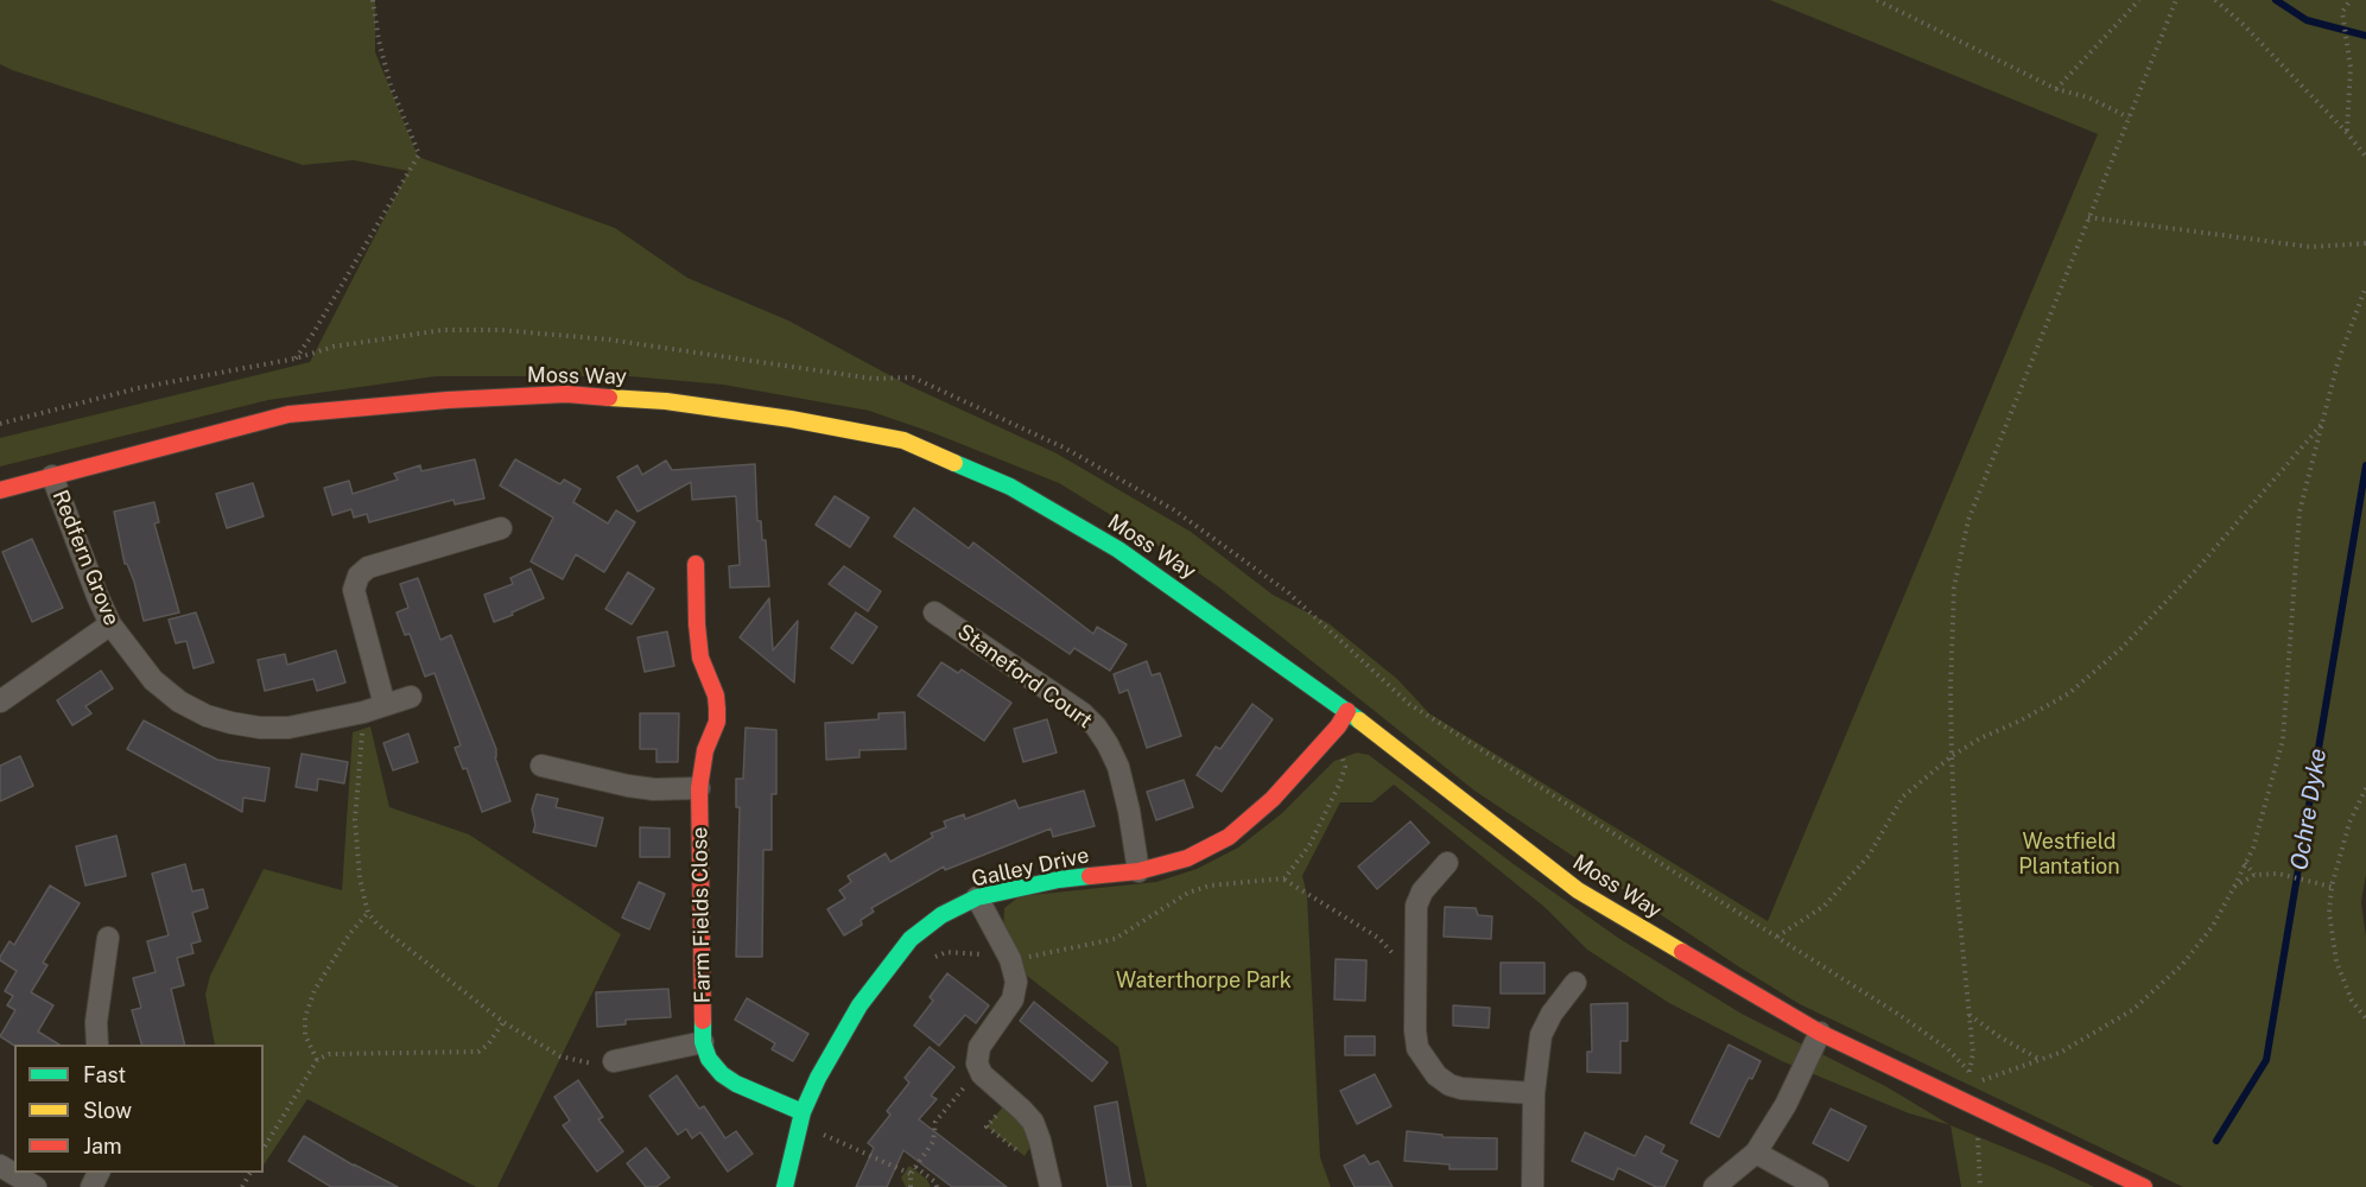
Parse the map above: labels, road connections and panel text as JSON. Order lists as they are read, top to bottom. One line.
{"streets":{"street":["Moss Way","Redfern Grove","Staneford Court","Galley Drive","Farm Fields Close"]},"crossings":[["Moss Way","Redfern Grove"],["Moss Way","Galley Drive"],["Staneford Court","Galley Drive"],["Galley Drive","Farm Fields Close"]],"water":["Ochre Dyke"],"parks":["Westfield Plantation","Waterthorpe Park"],"legend":["Fast","Slow","Jam"]}
